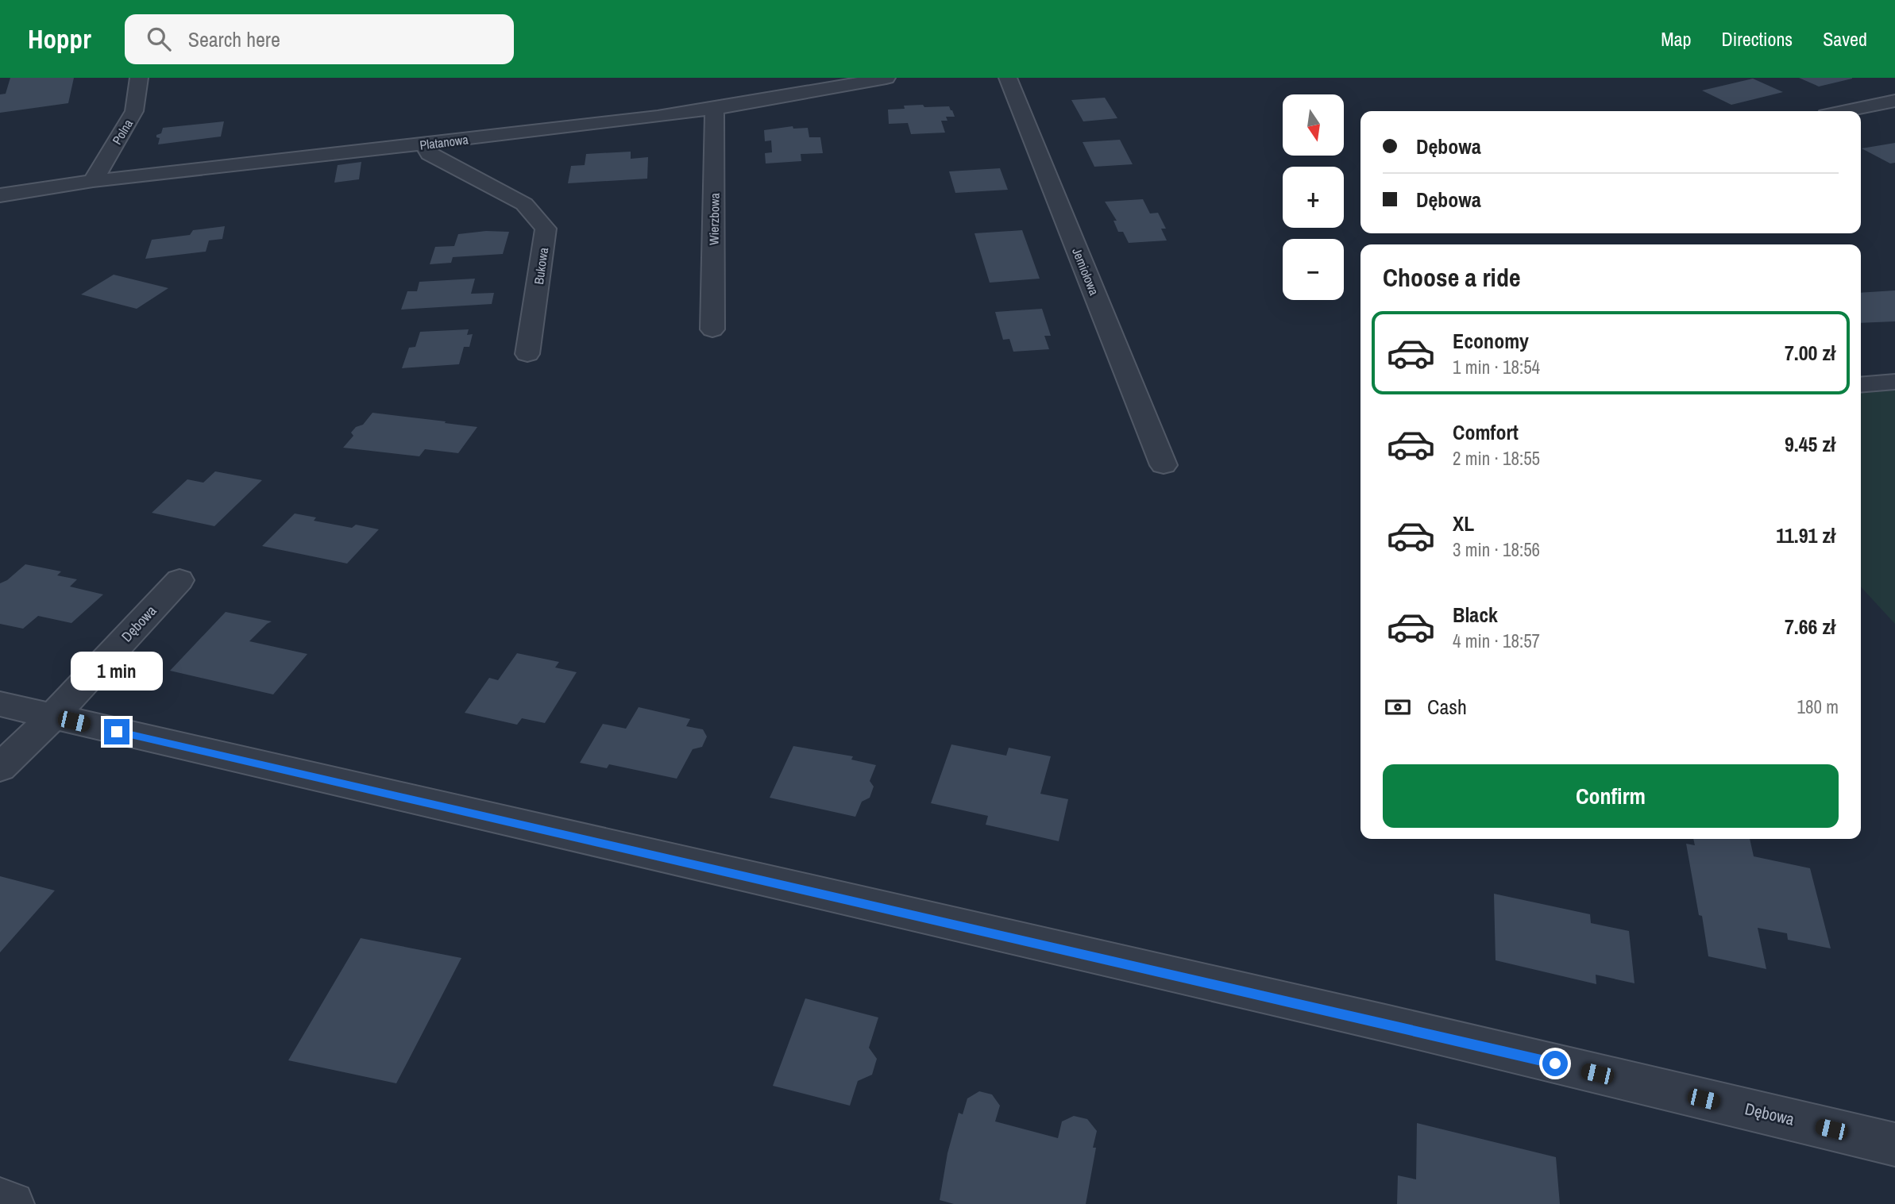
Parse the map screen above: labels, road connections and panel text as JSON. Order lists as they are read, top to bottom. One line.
{"streets":{"street":["Polna","Platanowa","Wierzbowa","Bukowa","Jemiołowa","Dębowa"]},"crossings":[["Polna","Platanowa"],["Platanowa","Wierzbowa"],["Platanowa","Bukowa"]],"north":"bottom","page":{"header":"Hoppr","search":"Search here","nav":["Map","Directions","Saved"],"map_buttons":["+","−"],"banner":["Dębowa","Dębowa"],"heading":"Choose a ride","list":[{"name":"Economy","note":"1 min · 18:54","value":"7.00 zł"},{"name":"Comfort","note":"2 min · 18:55","value":"9.45 zł"},{"name":"XL","note":"3 min · 18:56","value":"11.91 zł"},{"name":"Black","note":"4 min · 18:57","value":"7.66 zł"}],"bubble":"1 min","pay":["Cash","180 m"],"buttons":"Confirm"}}
